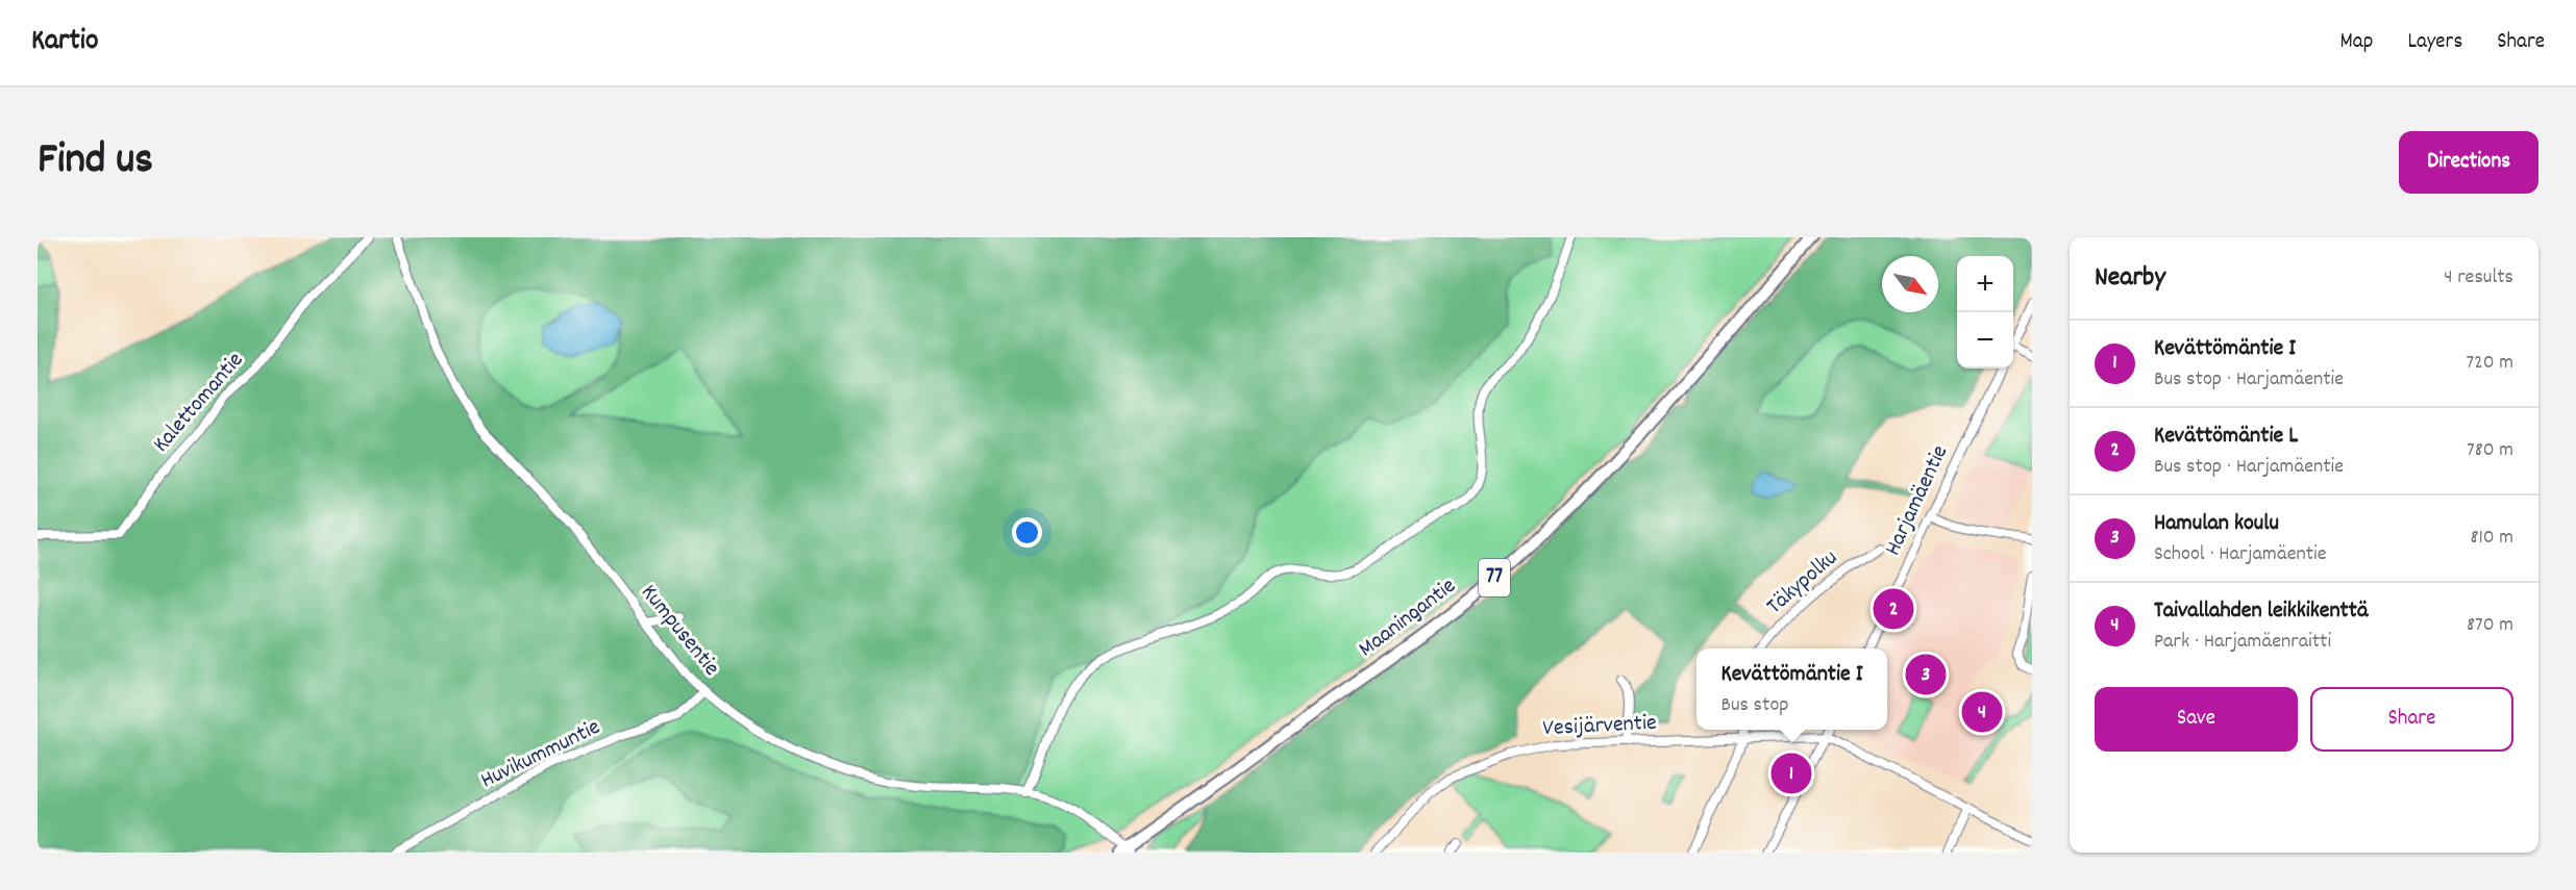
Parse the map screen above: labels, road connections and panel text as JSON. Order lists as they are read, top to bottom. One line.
{"streets":{"main road":["77","Maaningantie"],"street":["Kalettomantie","Harjamäentie","Täkypolku","Kumpusentie","Vesijärventie","Huvikummuntie"]},"crossings":[["Maaningantie","Kumpusentie"],["Kumpusentie","Huvikummuntie"]],"north":"bottom right","page":{"header":"Kartio","nav":["Map","Layers","Share"],"title":"Find us","buttons":["Directions",["Save","Share"]],"heading":["Nearby","4 results"],"map_buttons":["+","−"],"list":[{"mark":"1","name":"Kevättömäntie I","note":"Bus stop · Harjamäentie","value":"720 m"},{"mark":"2","name":"Kevättömäntie L","note":"Bus stop · Harjamäentie","value":"780 m"},{"mark":"3","name":"Hamulan koulu","note":"School · Harjamäentie","value":"810 m"},{"mark":"4","name":"Taivallahden leikkikenttä","note":"Park · Harjamäenraitti","value":"870 m"}],"pins":["2","3","4","1"],"popup":["Kevättömäntie I","Bus stop"]}}
